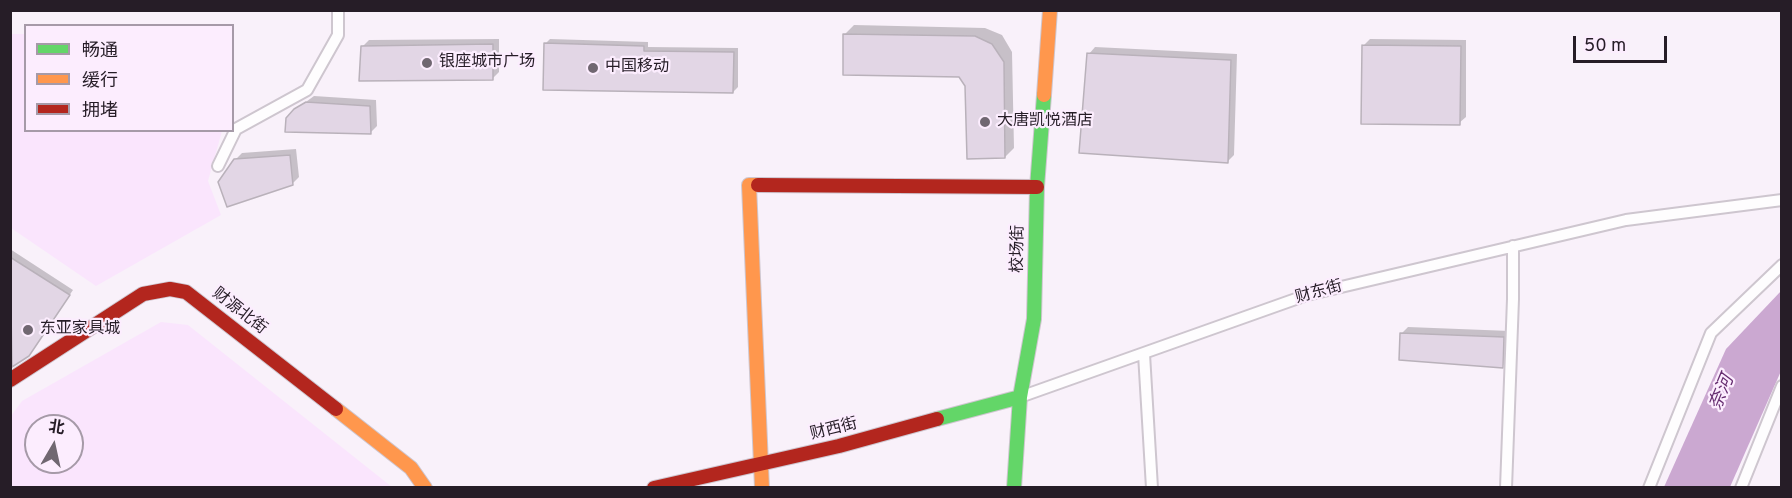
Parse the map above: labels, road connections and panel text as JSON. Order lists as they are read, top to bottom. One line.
{"streets":{"street":["校场街","财东街","财源北街","财西街"]},"crossings":[["校场街","财东街"],["校场街","财西街"],["财东街","财西街"]],"water":["奈河"],"places":["银座城市广场","中国移动","大唐凯悦酒店","东亚家具城"],"legend":["畅通","缓行","拥堵"],"scale_bar":"50 m","north":"top"}
